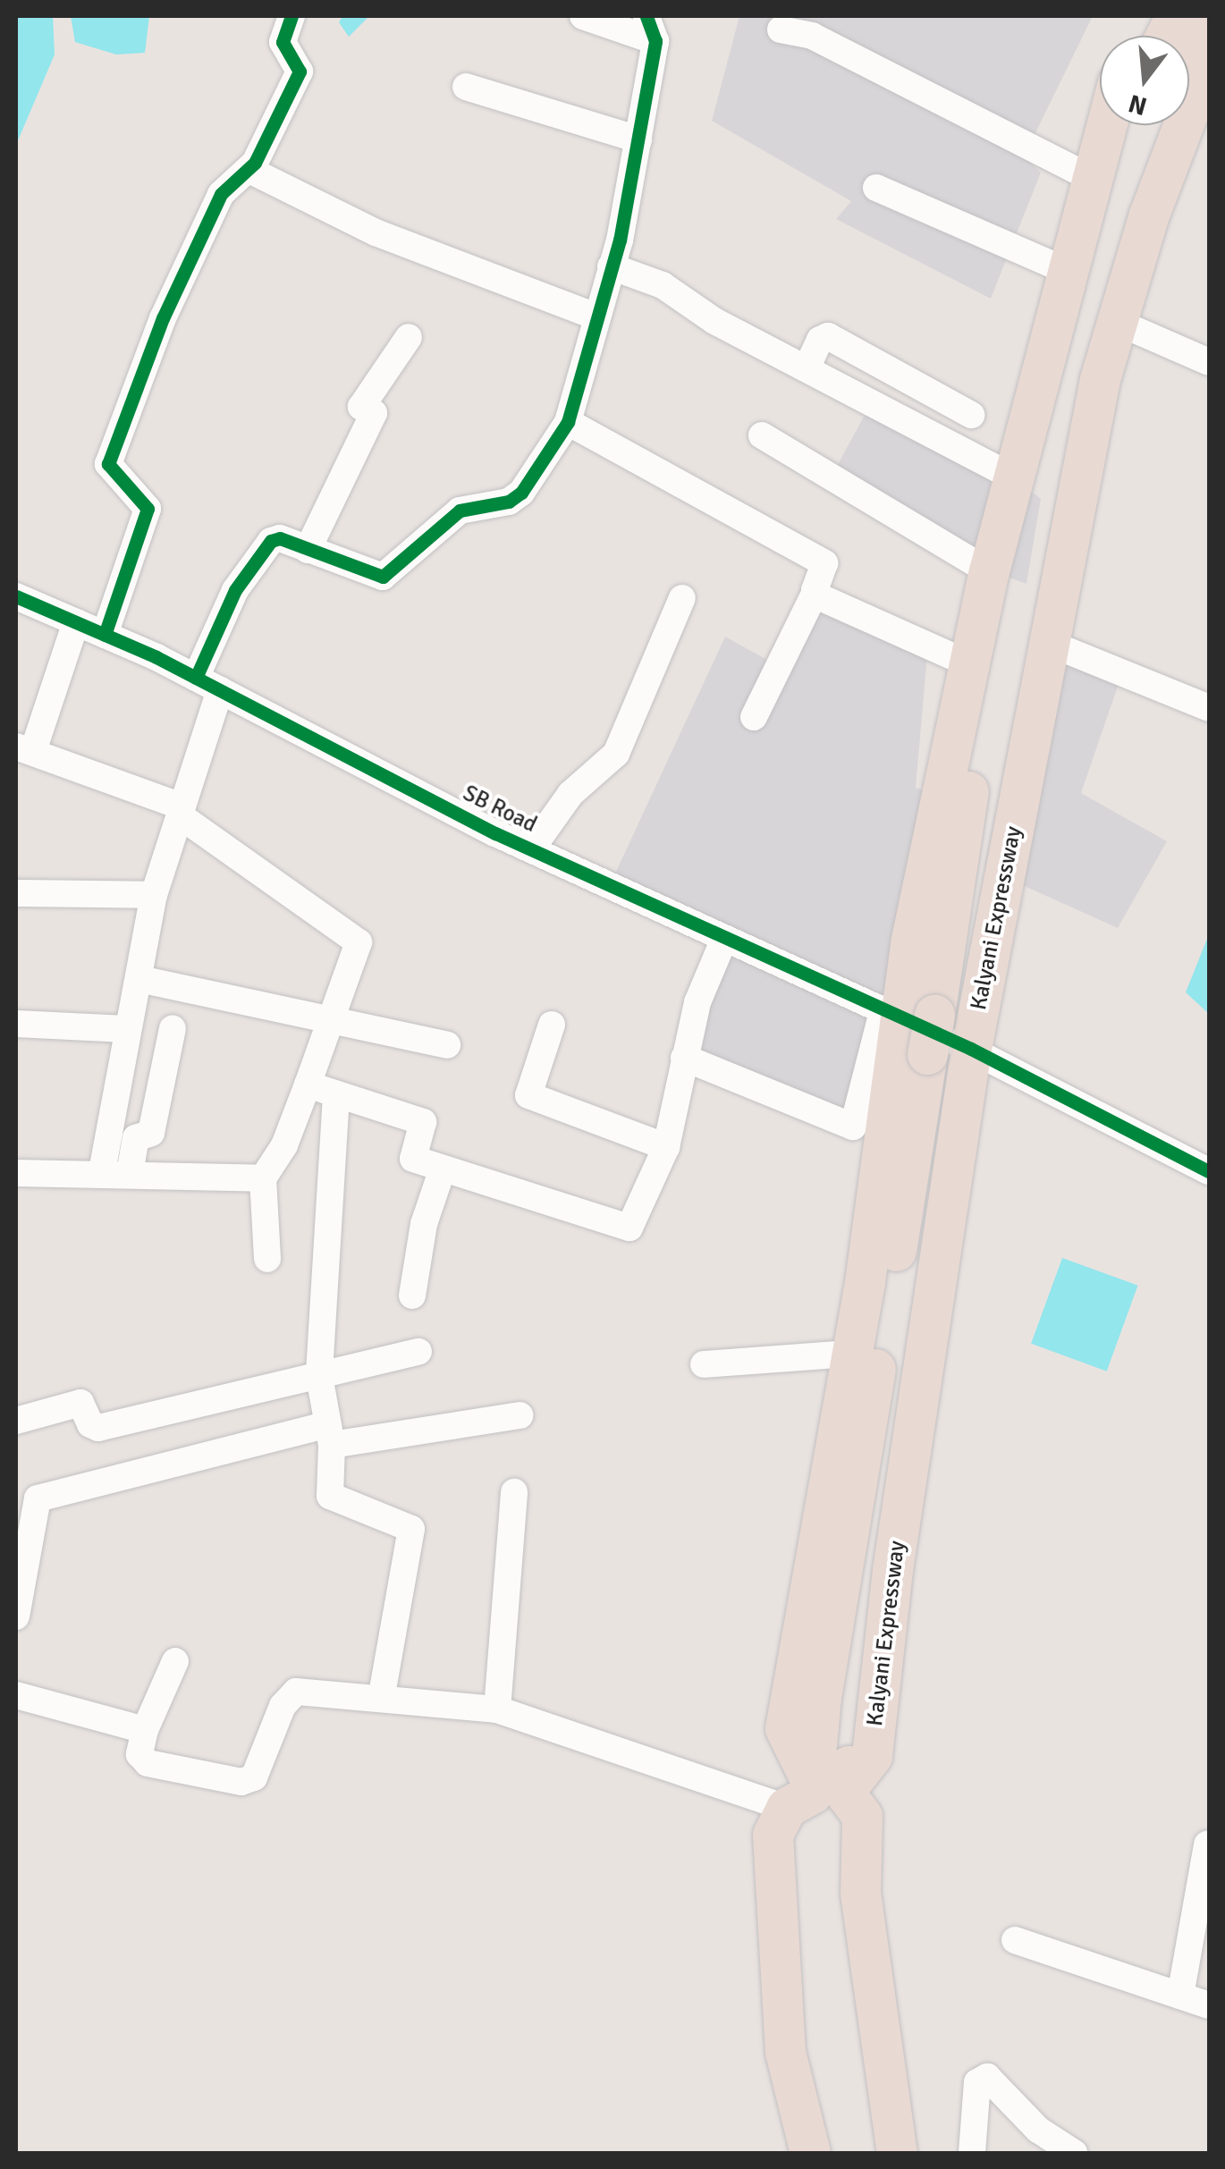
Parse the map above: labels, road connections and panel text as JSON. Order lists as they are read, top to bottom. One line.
{"streets":{"highway":["Kalyani Expressway"],"street":["SB Road"]},"crossings":[["SB Road","Kalyani Expressway"]],"north":"bottom"}
